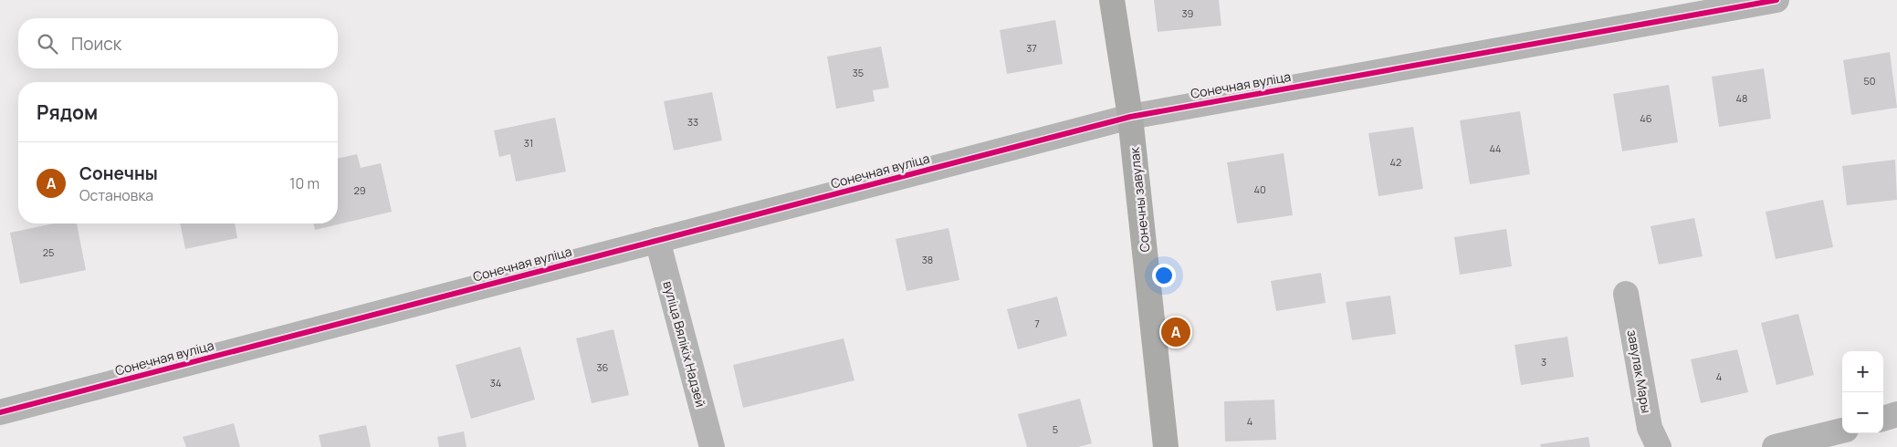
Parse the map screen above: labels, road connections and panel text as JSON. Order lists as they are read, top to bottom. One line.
{"streets":{"street":["Сонечная вуліца","Сонечны завулак","вуліца Вялікіх Надзей","завулак Мары"]},"crossings":[["Сонечная вуліца","Сонечны завулак"],["Сонечная вуліца","вуліца Вялікіх Надзей"]],"house_numbers":["39","37","35","50","48","46","33","31","44","42","40","29","25","38","7","3","36","4","34","4","5"],"page":{"search":"Поиск","heading":"Рядом","list":[{"mark":"A","name":"Сонечны","note":"Остановка","value":"10 m"}],"pins":"A","map_buttons":["+","−"]}}
